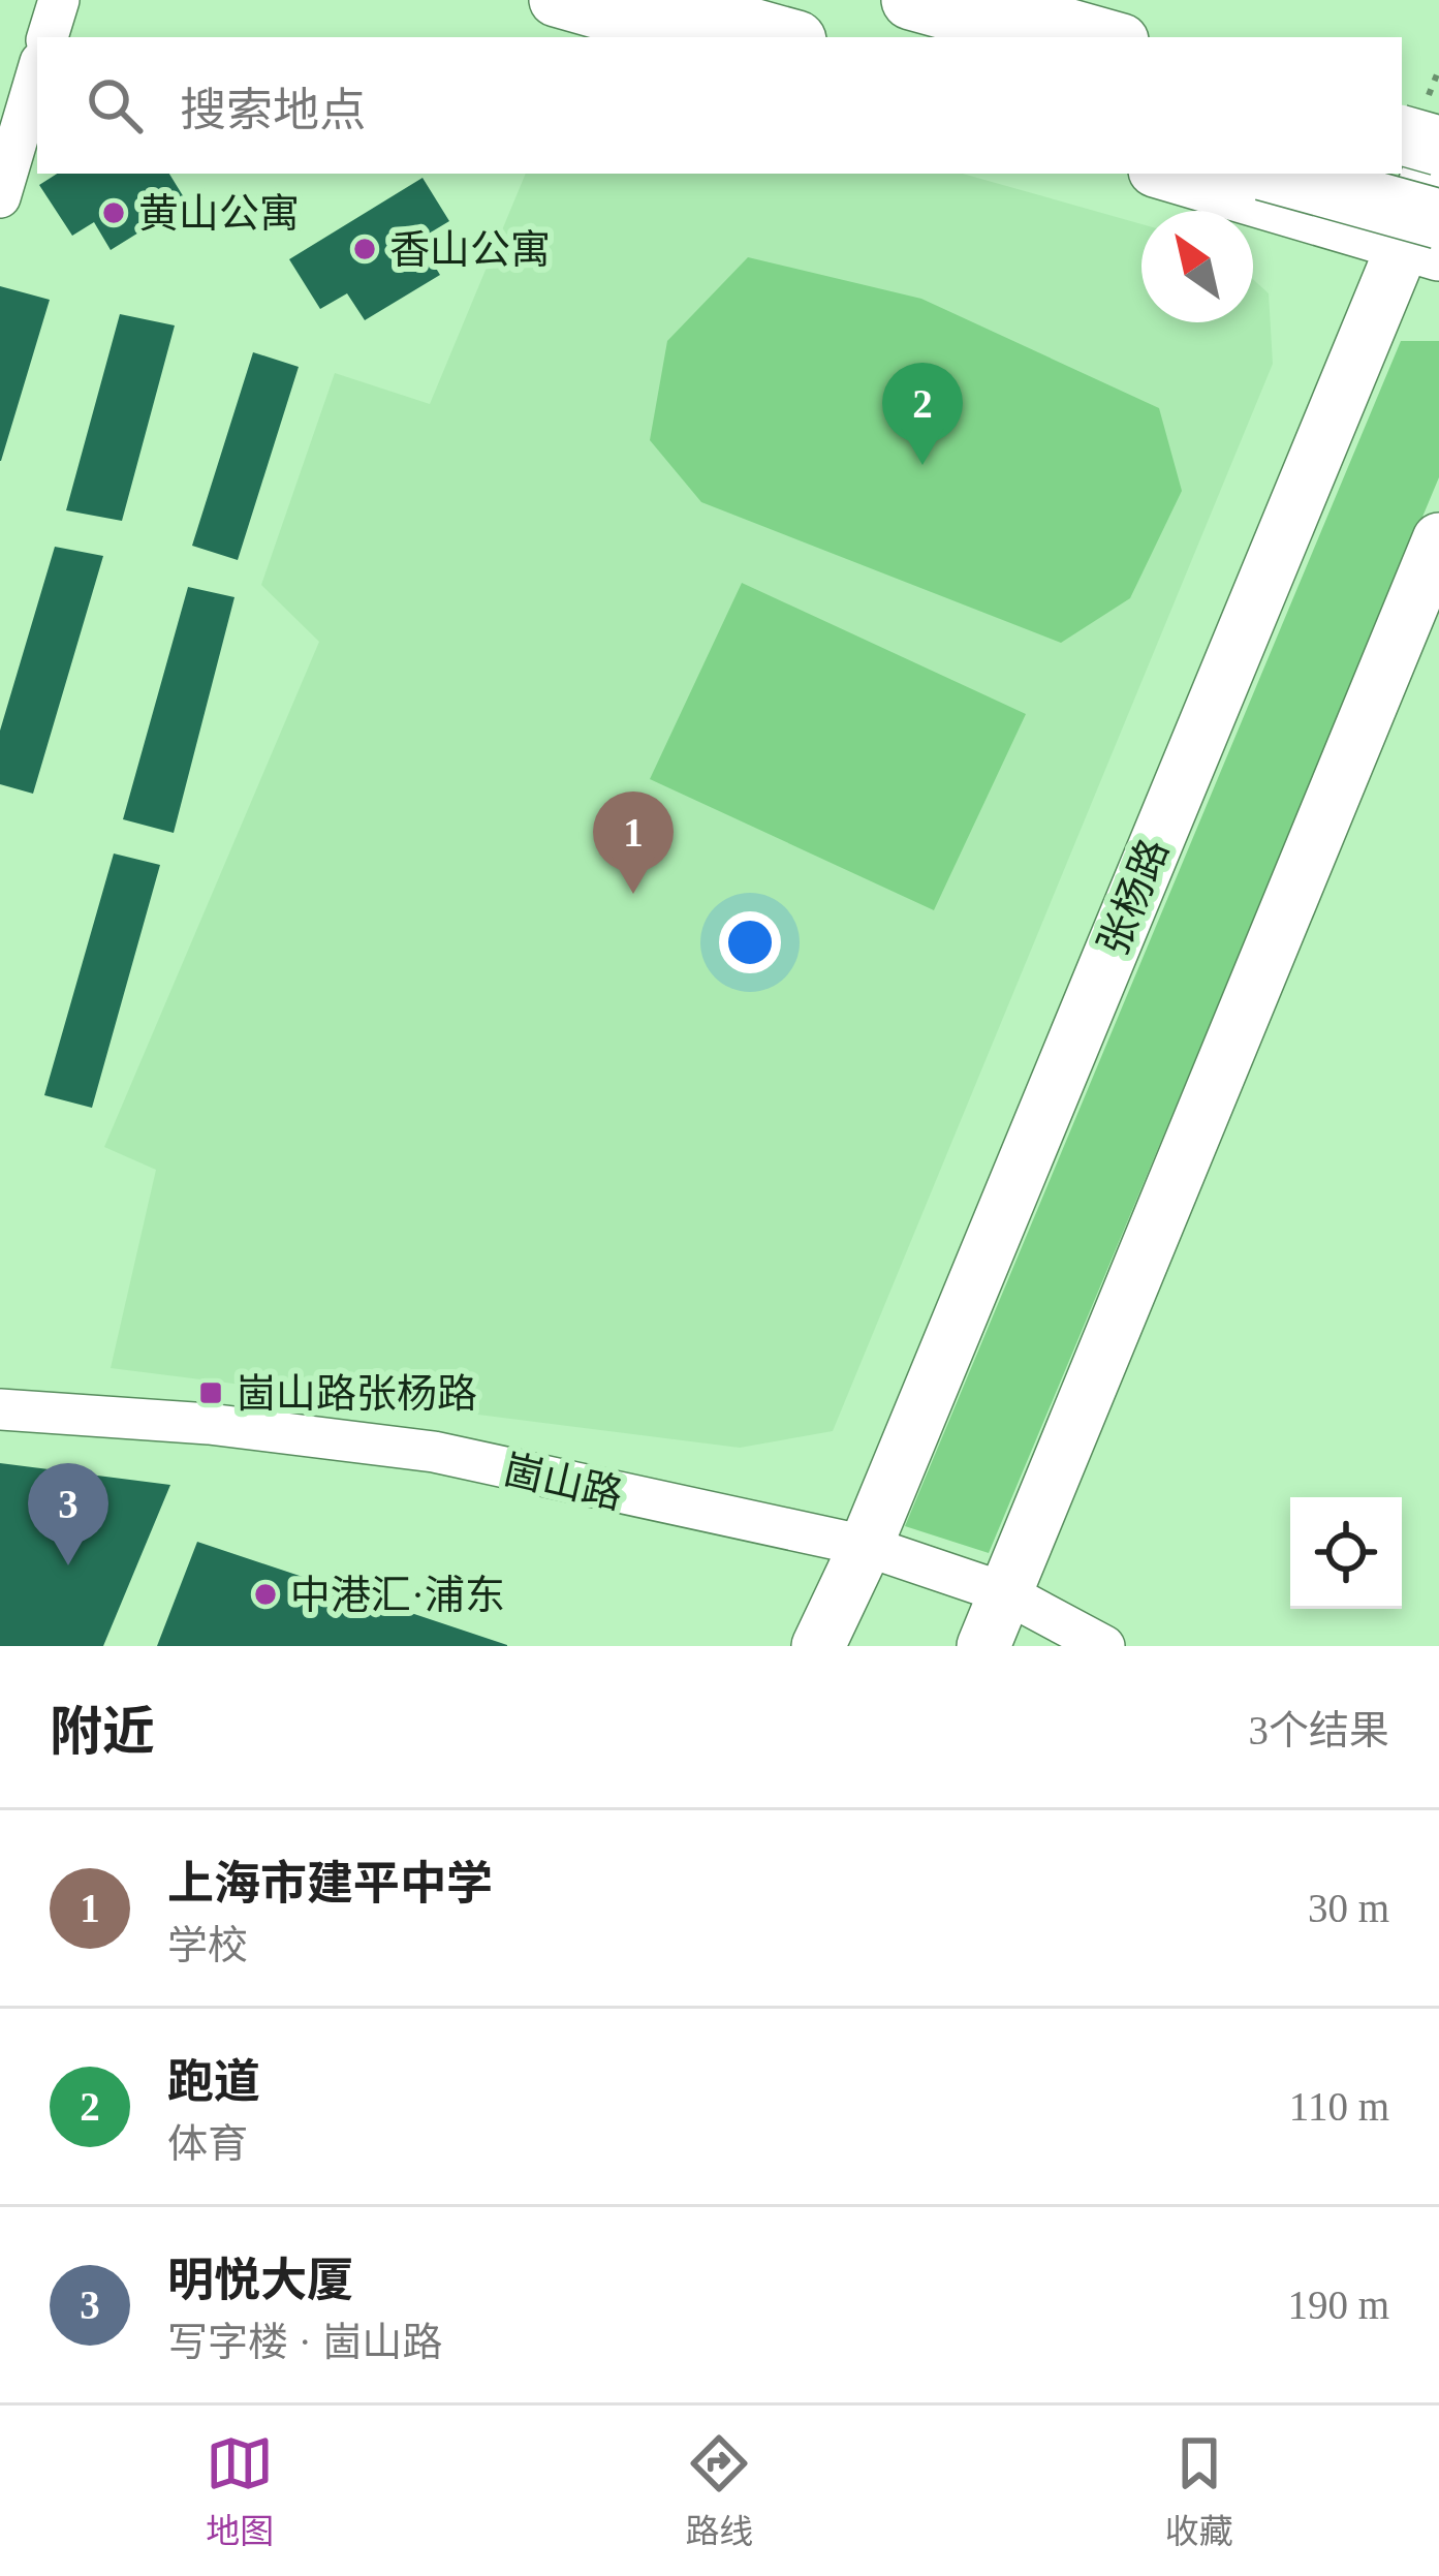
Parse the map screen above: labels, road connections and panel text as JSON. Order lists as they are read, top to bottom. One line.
{"streets":{"main road":["张杨路"],"street":["崮山路"]},"crossings":[["张杨路","崮山路"]],"places":{"other":["黄山公寓","香山公寓","中港汇·浦东"],"transit":["崮山路张杨路"]},"north":"top left","page":{"search":"搜索地点","pins":["2","1","3"],"heading":["附近","3个结果"],"list":[{"mark":"1","name":"上海市建平中学","note":"学校","value":"30 m"},{"mark":"2","name":"跑道","note":"体育","value":"110 m"},{"mark":"3","name":"明悦大厦","note":"写字楼 · 崮山路","value":"190 m"}],"nav":["地图","路线","收藏"]}}
